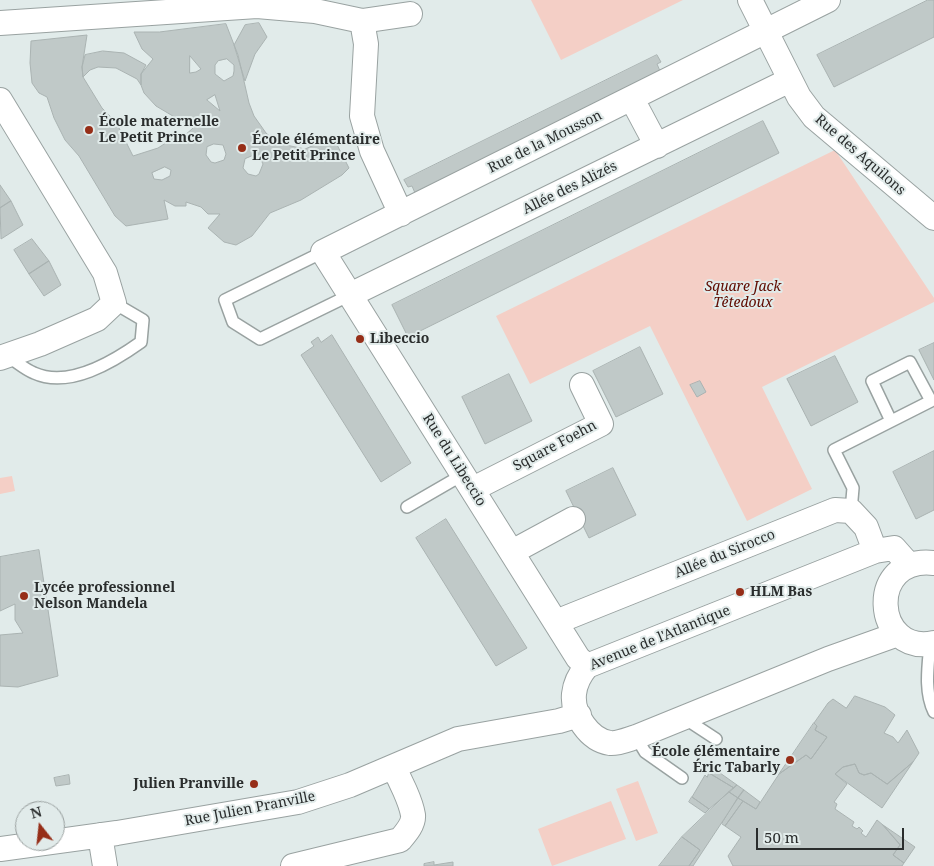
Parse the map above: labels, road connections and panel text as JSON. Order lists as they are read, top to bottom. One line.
{"streets":{"street":["Rue de la Mousson","Rue des Aquilons","Allée des Alizés","Square Foehn","Rue du Libeccio","Allée du Sirocco","Avenue de l'Atlantique","Rue Julien Pranville"]},"crossings":[["Rue de la Mousson","Rue des Aquilons"],["Rue de la Mousson","Rue du Libeccio"],["Rue des Aquilons","Allée des Alizés"],["Allée des Alizés","Rue du Libeccio"],["Square Foehn","Rue du Libeccio"],["Rue du Libeccio","Allée du Sirocco"],["Rue du Libeccio","Avenue de l'Atlantique"],["Avenue de l'Atlantique","Rue Julien Pranville"]],"parks":["Square Jack Têtedoux"],"places":["École maternelle Le Petit Prince","École élémentaire Le Petit Prince","Libeccio","HLM Bas","Lycée professionnel Nelson Mandela","École élémentaire Éric Tabarly","Julien Pranville"],"scale_bar":"50 m","north":"top"}
